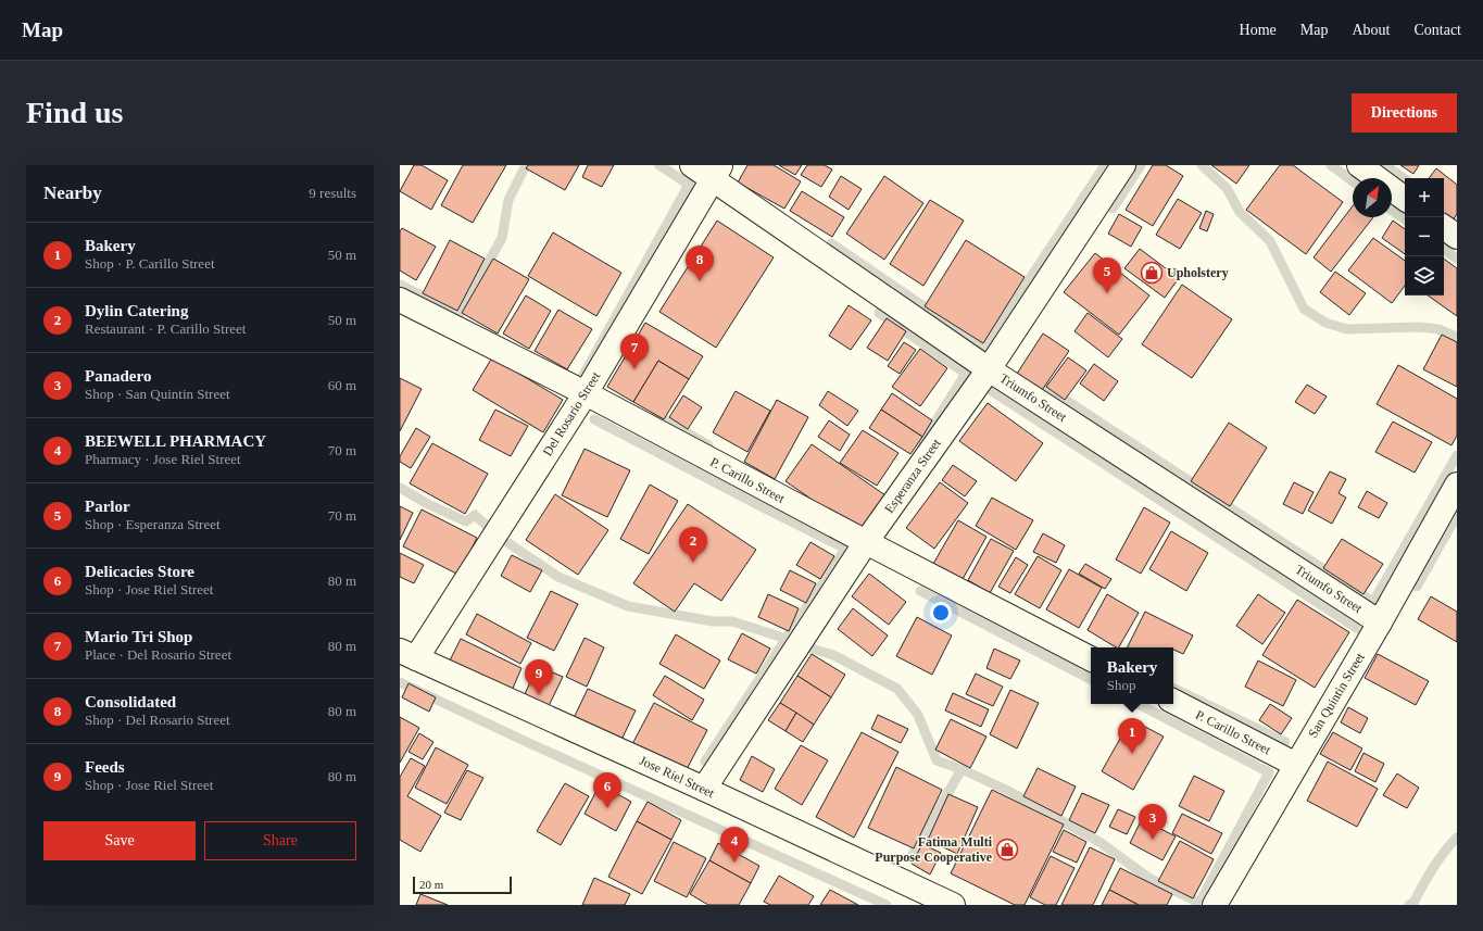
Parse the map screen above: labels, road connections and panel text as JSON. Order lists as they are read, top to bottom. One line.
{"streets":{"main road":["Triumfo Street","Del Rosario Street","Esperanza Street","P. Carillo Street","San Quintin Street","Jose Riel Street"]},"crossings":[["Triumfo Street","Del Rosario Street"],["Triumfo Street","Esperanza Street"],["Triumfo Street","San Quintin Street"],["Del Rosario Street","P. Carillo Street"],["Del Rosario Street","Jose Riel Street"],["Esperanza Street","P. Carillo Street"],["Esperanza Street","Jose Riel Street"],["P. Carillo Street","San Quintin Street"]],"places":{"shop":["Upholstery","Fatima Multi Purpose Cooperative"]},"scale_bar":"20 m","north":"top right","page":{"header":"Map","nav":["Home","Map","About","Contact"],"buttons":["Directions",["Save","Share"]],"title":"Find us","heading":["Nearby","9 results"],"map_buttons":["+","−"],"list":[{"mark":"1","name":"Bakery","note":"Shop · P. Carillo Street","value":"50 m"},{"mark":"2","name":"Dylin Catering","note":"Restaurant · P. Carillo Street","value":"50 m"},{"mark":"3","name":"Panadero","note":"Shop · San Quintin Street","value":"60 m"},{"mark":"4","name":"BEEWELL PHARMACY","note":"Pharmacy · Jose Riel Street","value":"70 m"},{"mark":"5","name":"Parlor","note":"Shop · Esperanza Street","value":"70 m"},{"mark":"6","name":"Delicacies Store","note":"Shop · Jose Riel Street","value":"80 m"},{"mark":"7","name":"Mario Tri Shop","note":"Place · Del Rosario Street","value":"80 m"},{"mark":"8","name":"Consolidated","note":"Shop · Del Rosario Street","value":"80 m"},{"mark":"9","name":"Feeds","note":"Shop · Jose Riel Street","value":"80 m"}],"pins":["8","5","7","2","9","1","6","3","4"],"popup":["Bakery","Shop"],"scale":"20 m"}}
